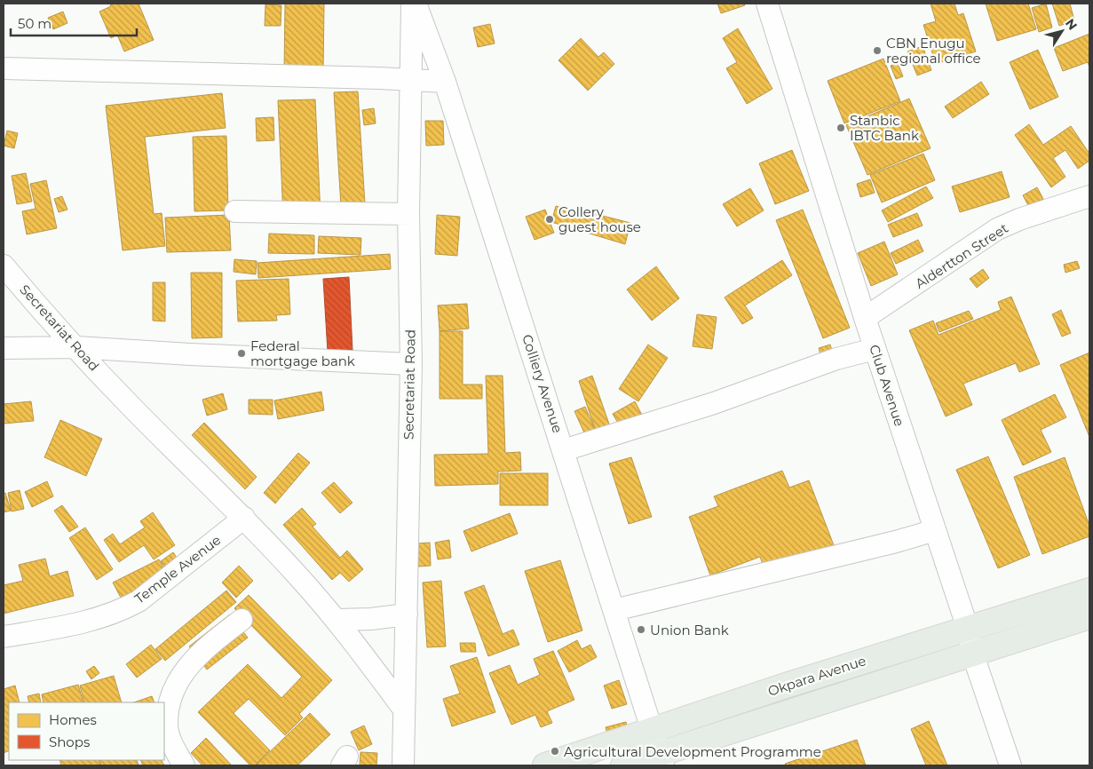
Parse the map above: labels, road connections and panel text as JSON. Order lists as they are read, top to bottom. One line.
{"streets":{"main road":["Okpara Avenue"],"street":["Aldertton Street","Secretariat Road","Colliery Avenue","Club Avenue","Temple Avenue"]},"crossings":[["Aldertton Street","Club Avenue"],["Secretariat Road","Temple Avenue"],["Colliery Avenue","Okpara Avenue"],["Club Avenue","Okpara Avenue"]],"places":["CBN Enugu regional office","Stanbic IBTC Bank","Collery guest house","Federal mortgage bank","Union Bank","Agricultural Development Programme"],"legend":["Homes","Shops"],"scale_bar":"50 m","north":"top right"}
